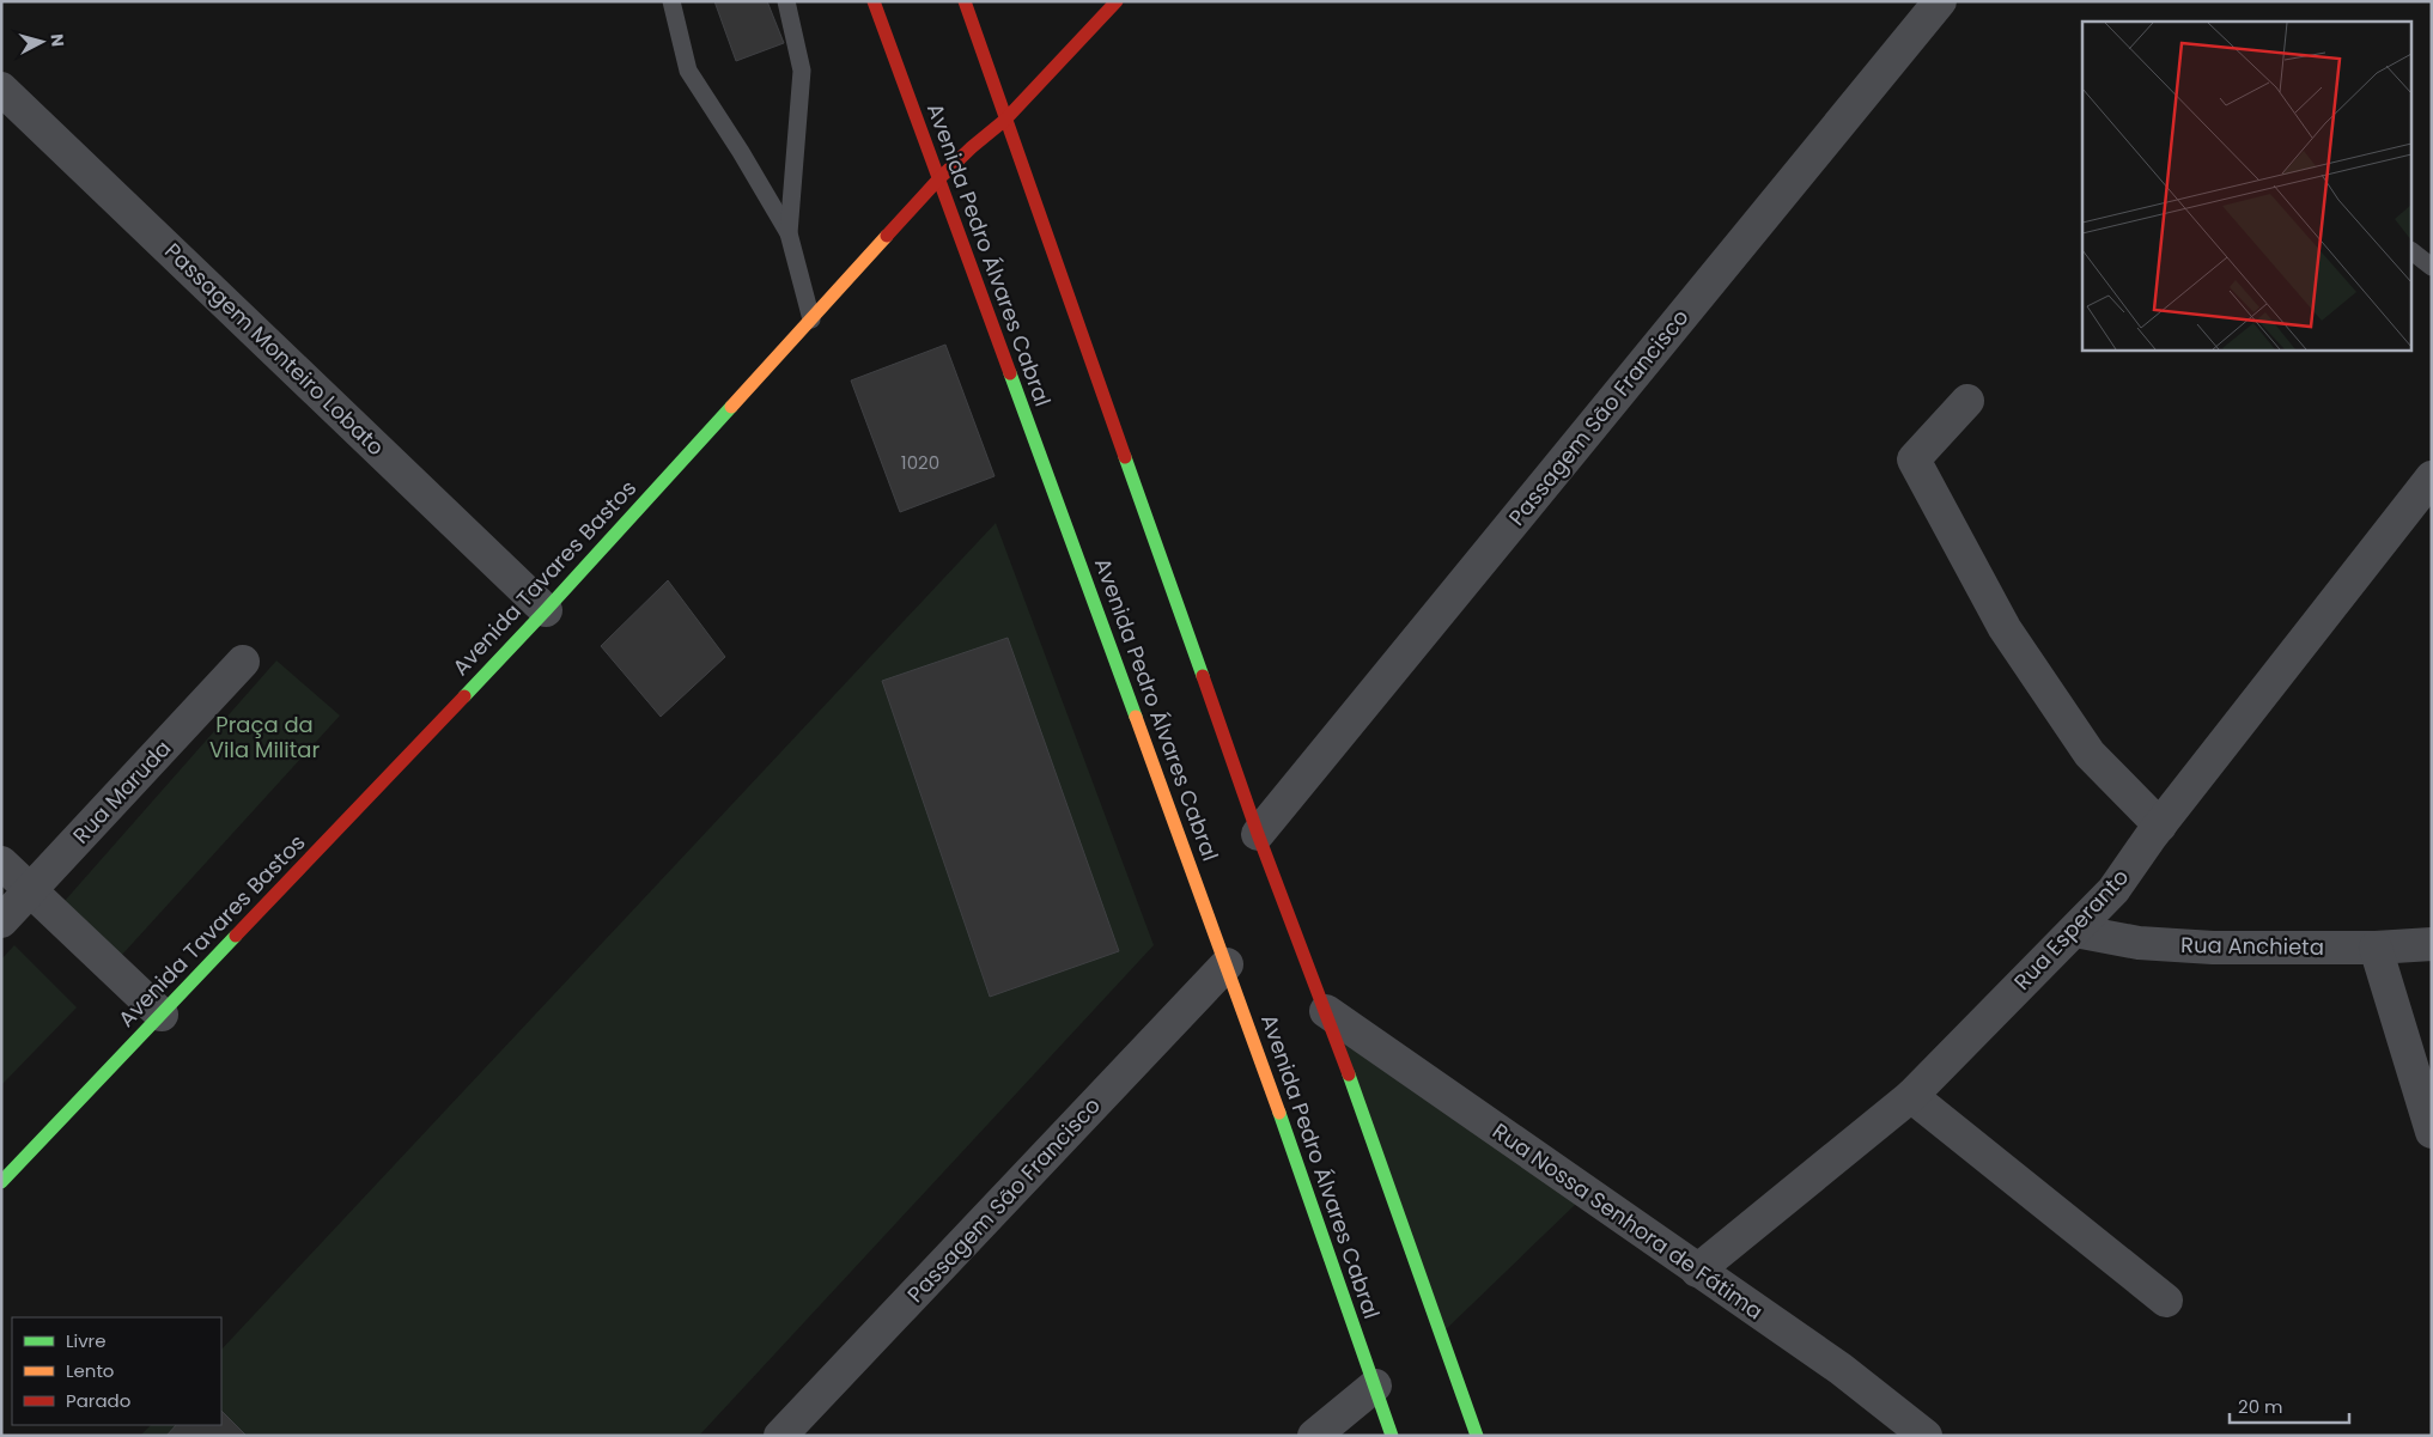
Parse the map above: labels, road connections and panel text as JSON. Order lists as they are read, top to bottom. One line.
{"streets":{"main road":["Avenida Pedro Álvares Cabral","Avenida Tavares Bastos"],"street":["Passagem Monteiro Lobato","Passagem São Francisco","Rua Maruda","Rua Esperanto","Rua Anchieta","Rua Nossa Senhora de Fátima"]},"crossings":[["Avenida Pedro Álvares Cabral","Passagem São Francisco"],["Avenida Pedro Álvares Cabral","Avenida Tavares Bastos"],["Passagem Monteiro Lobato","Avenida Tavares Bastos"],["Rua Esperanto","Rua Anchieta"],["Rua Esperanto","Rua Nossa Senhora de Fátima"]],"parks":["Praça da Vila Militar"],"house_numbers":["1020"],"legend":["Livre","Lento","Parado"],"scale_bar":"20 m","north":"right"}
